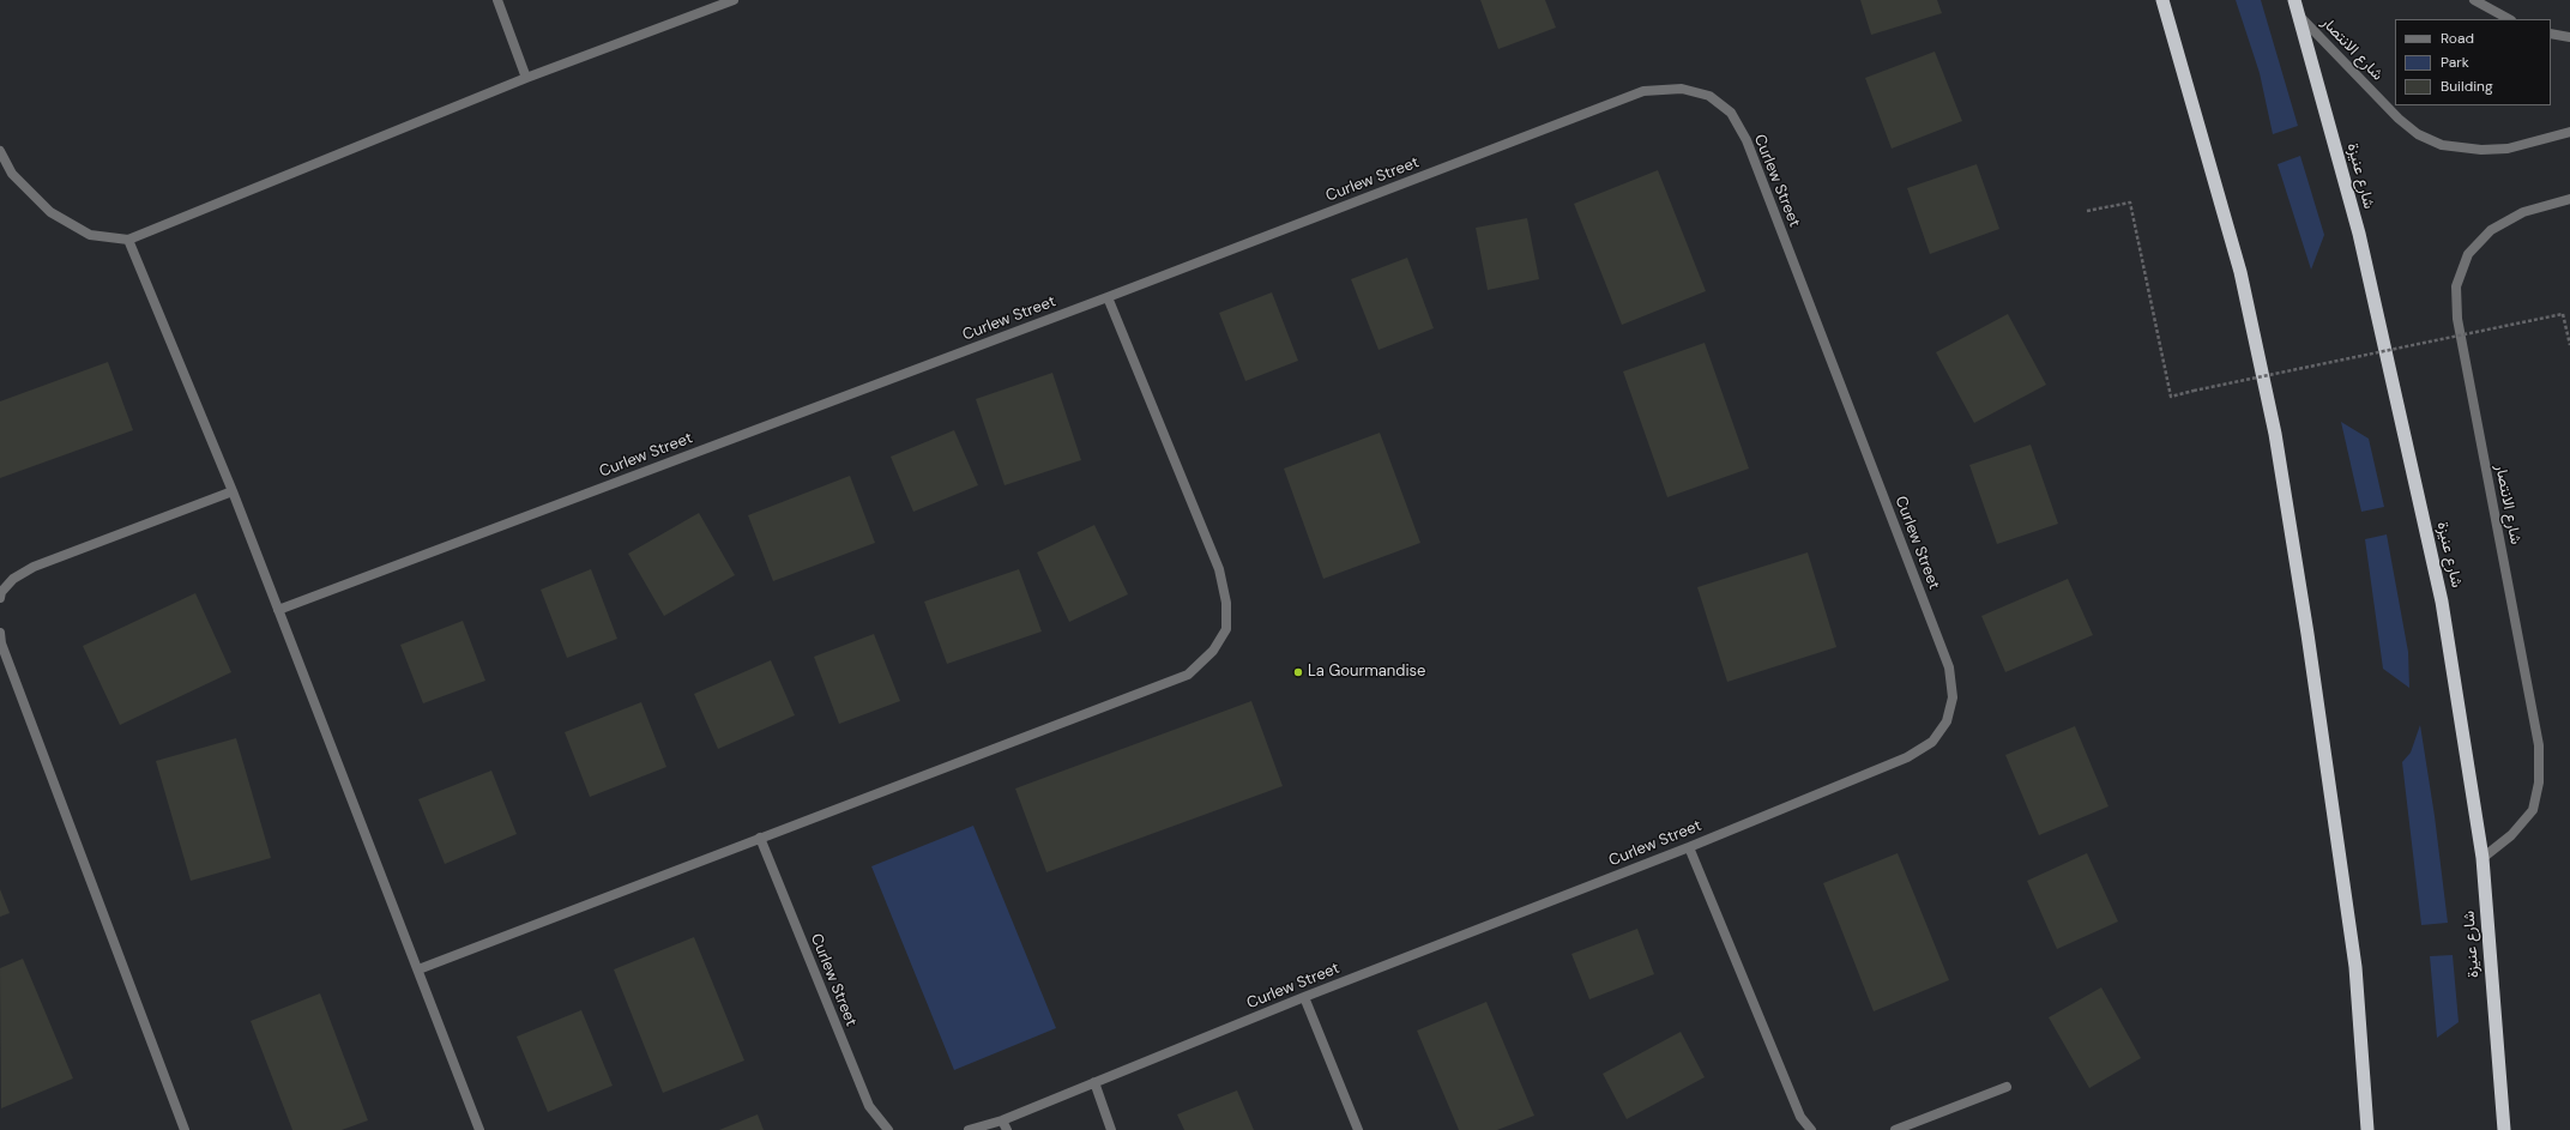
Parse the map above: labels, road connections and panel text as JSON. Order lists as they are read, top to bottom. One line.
{"streets":{"highway":["شارع عنيزة"],"street":["شارع الانتصار","Curlew Street"]},"crossings":[["شارع الانتصار","شارع عنيزة"]],"places":["La Gourmandise"],"legend":["Road","Park","Building"]}
